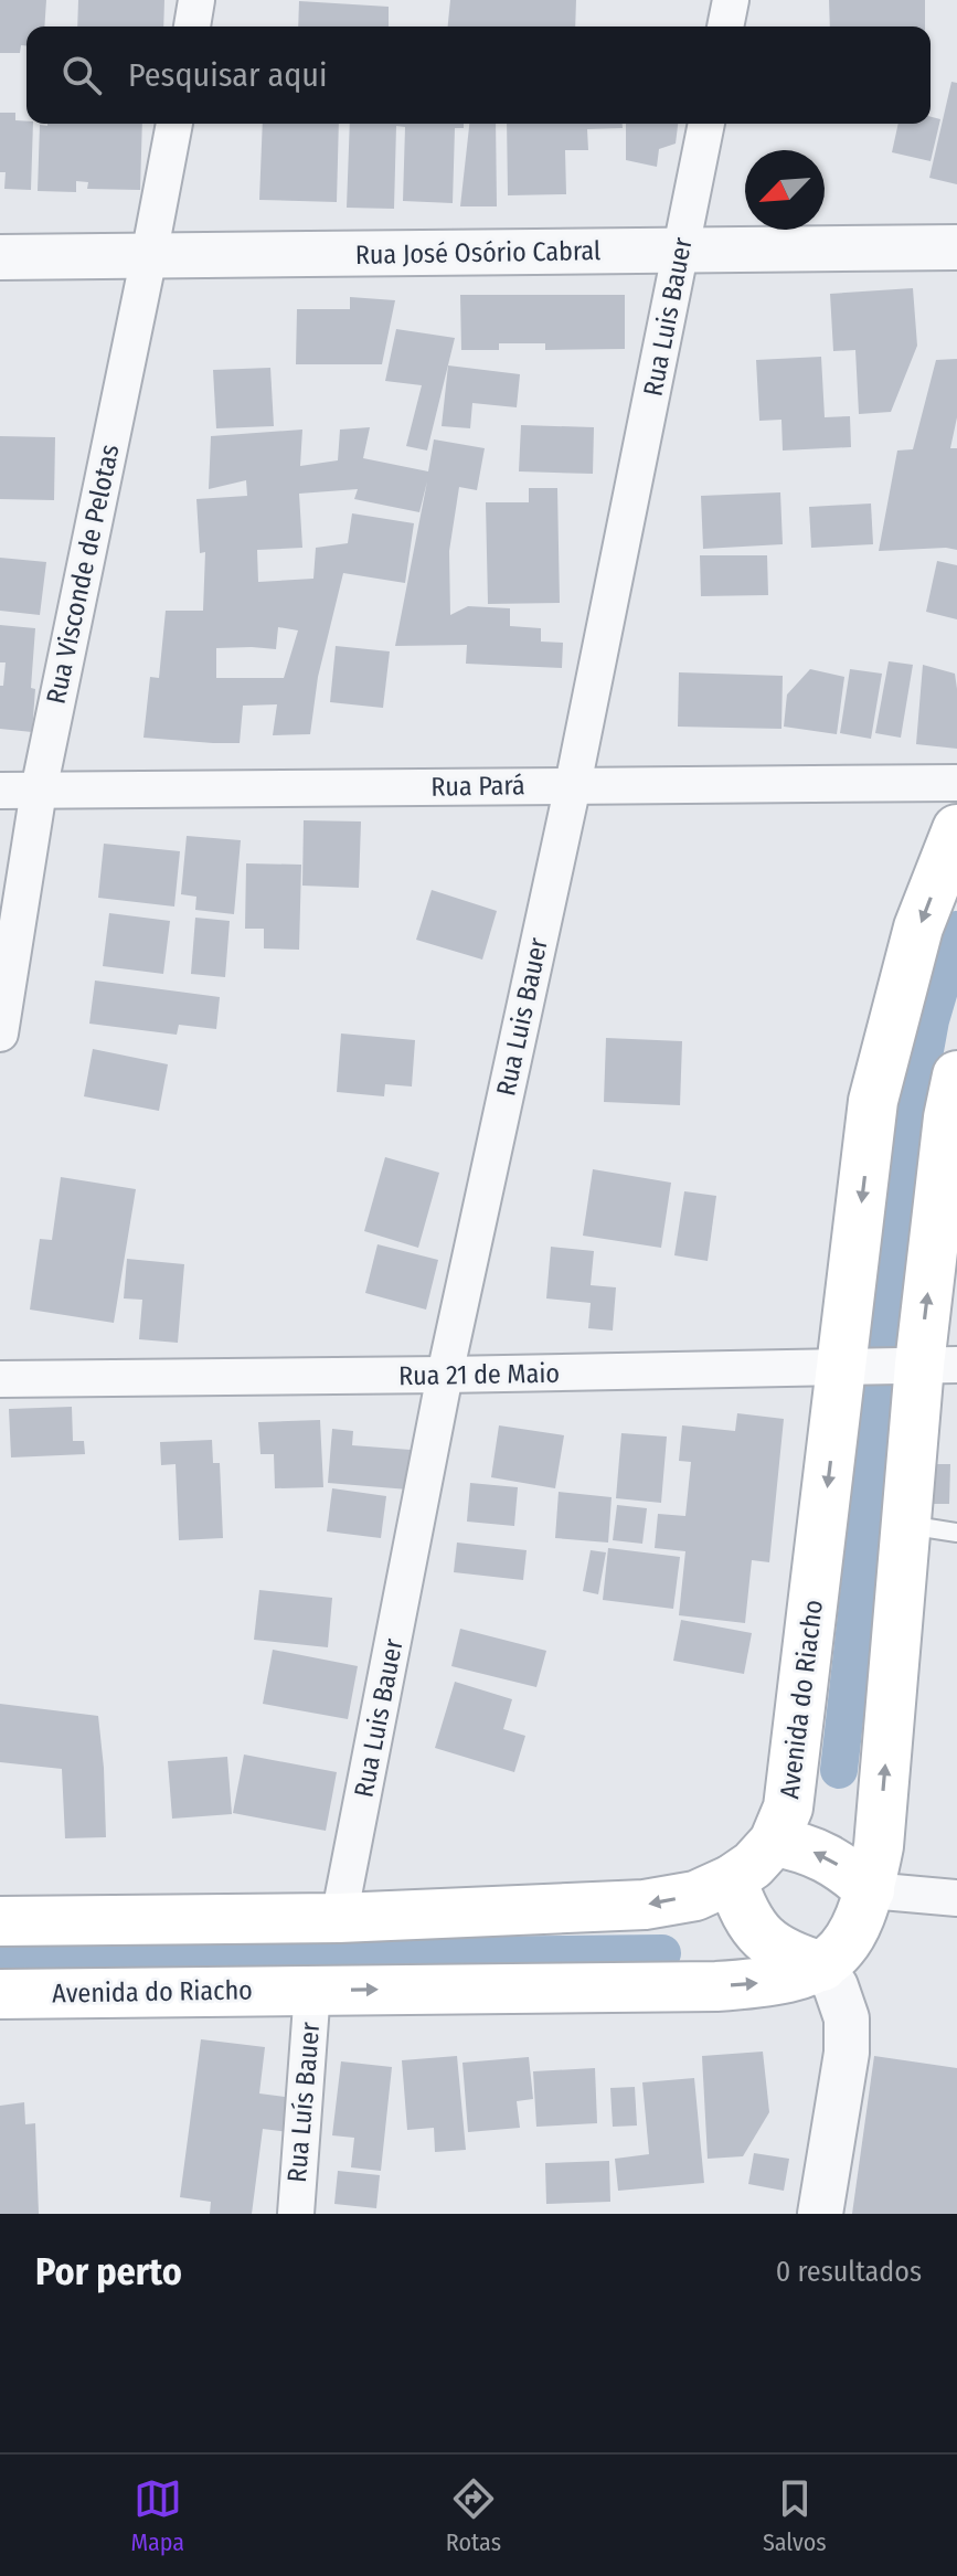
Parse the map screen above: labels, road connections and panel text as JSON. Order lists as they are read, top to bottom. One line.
{"streets":{"main road":["Avenida do Riacho"],"street":["Rua José Osório Cabral","Rua Luis Bauer","Rua Visconde de Pelotas","Rua Pará","Rua 21 de Maio","Rua Luís Bauer"]},"crossings":[["Rua José Osório Cabral","Rua Luis Bauer"],["Rua José Osório Cabral","Rua Visconde de Pelotas"],["Rua Luis Bauer","Rua Pará"],["Rua Luis Bauer","Rua 21 de Maio"],["Rua Luis Bauer","Avenida do Riacho"],["Rua Visconde de Pelotas","Rua Pará"],["Rua 21 de Maio","Avenida do Riacho"],["Avenida do Riacho","Rua Luís Bauer"]],"north":"bottom left","page":{"search":"Pesquisar aqui","heading":["Por perto","0 resultados"],"nav":["Mapa","Rotas","Salvos"]}}
